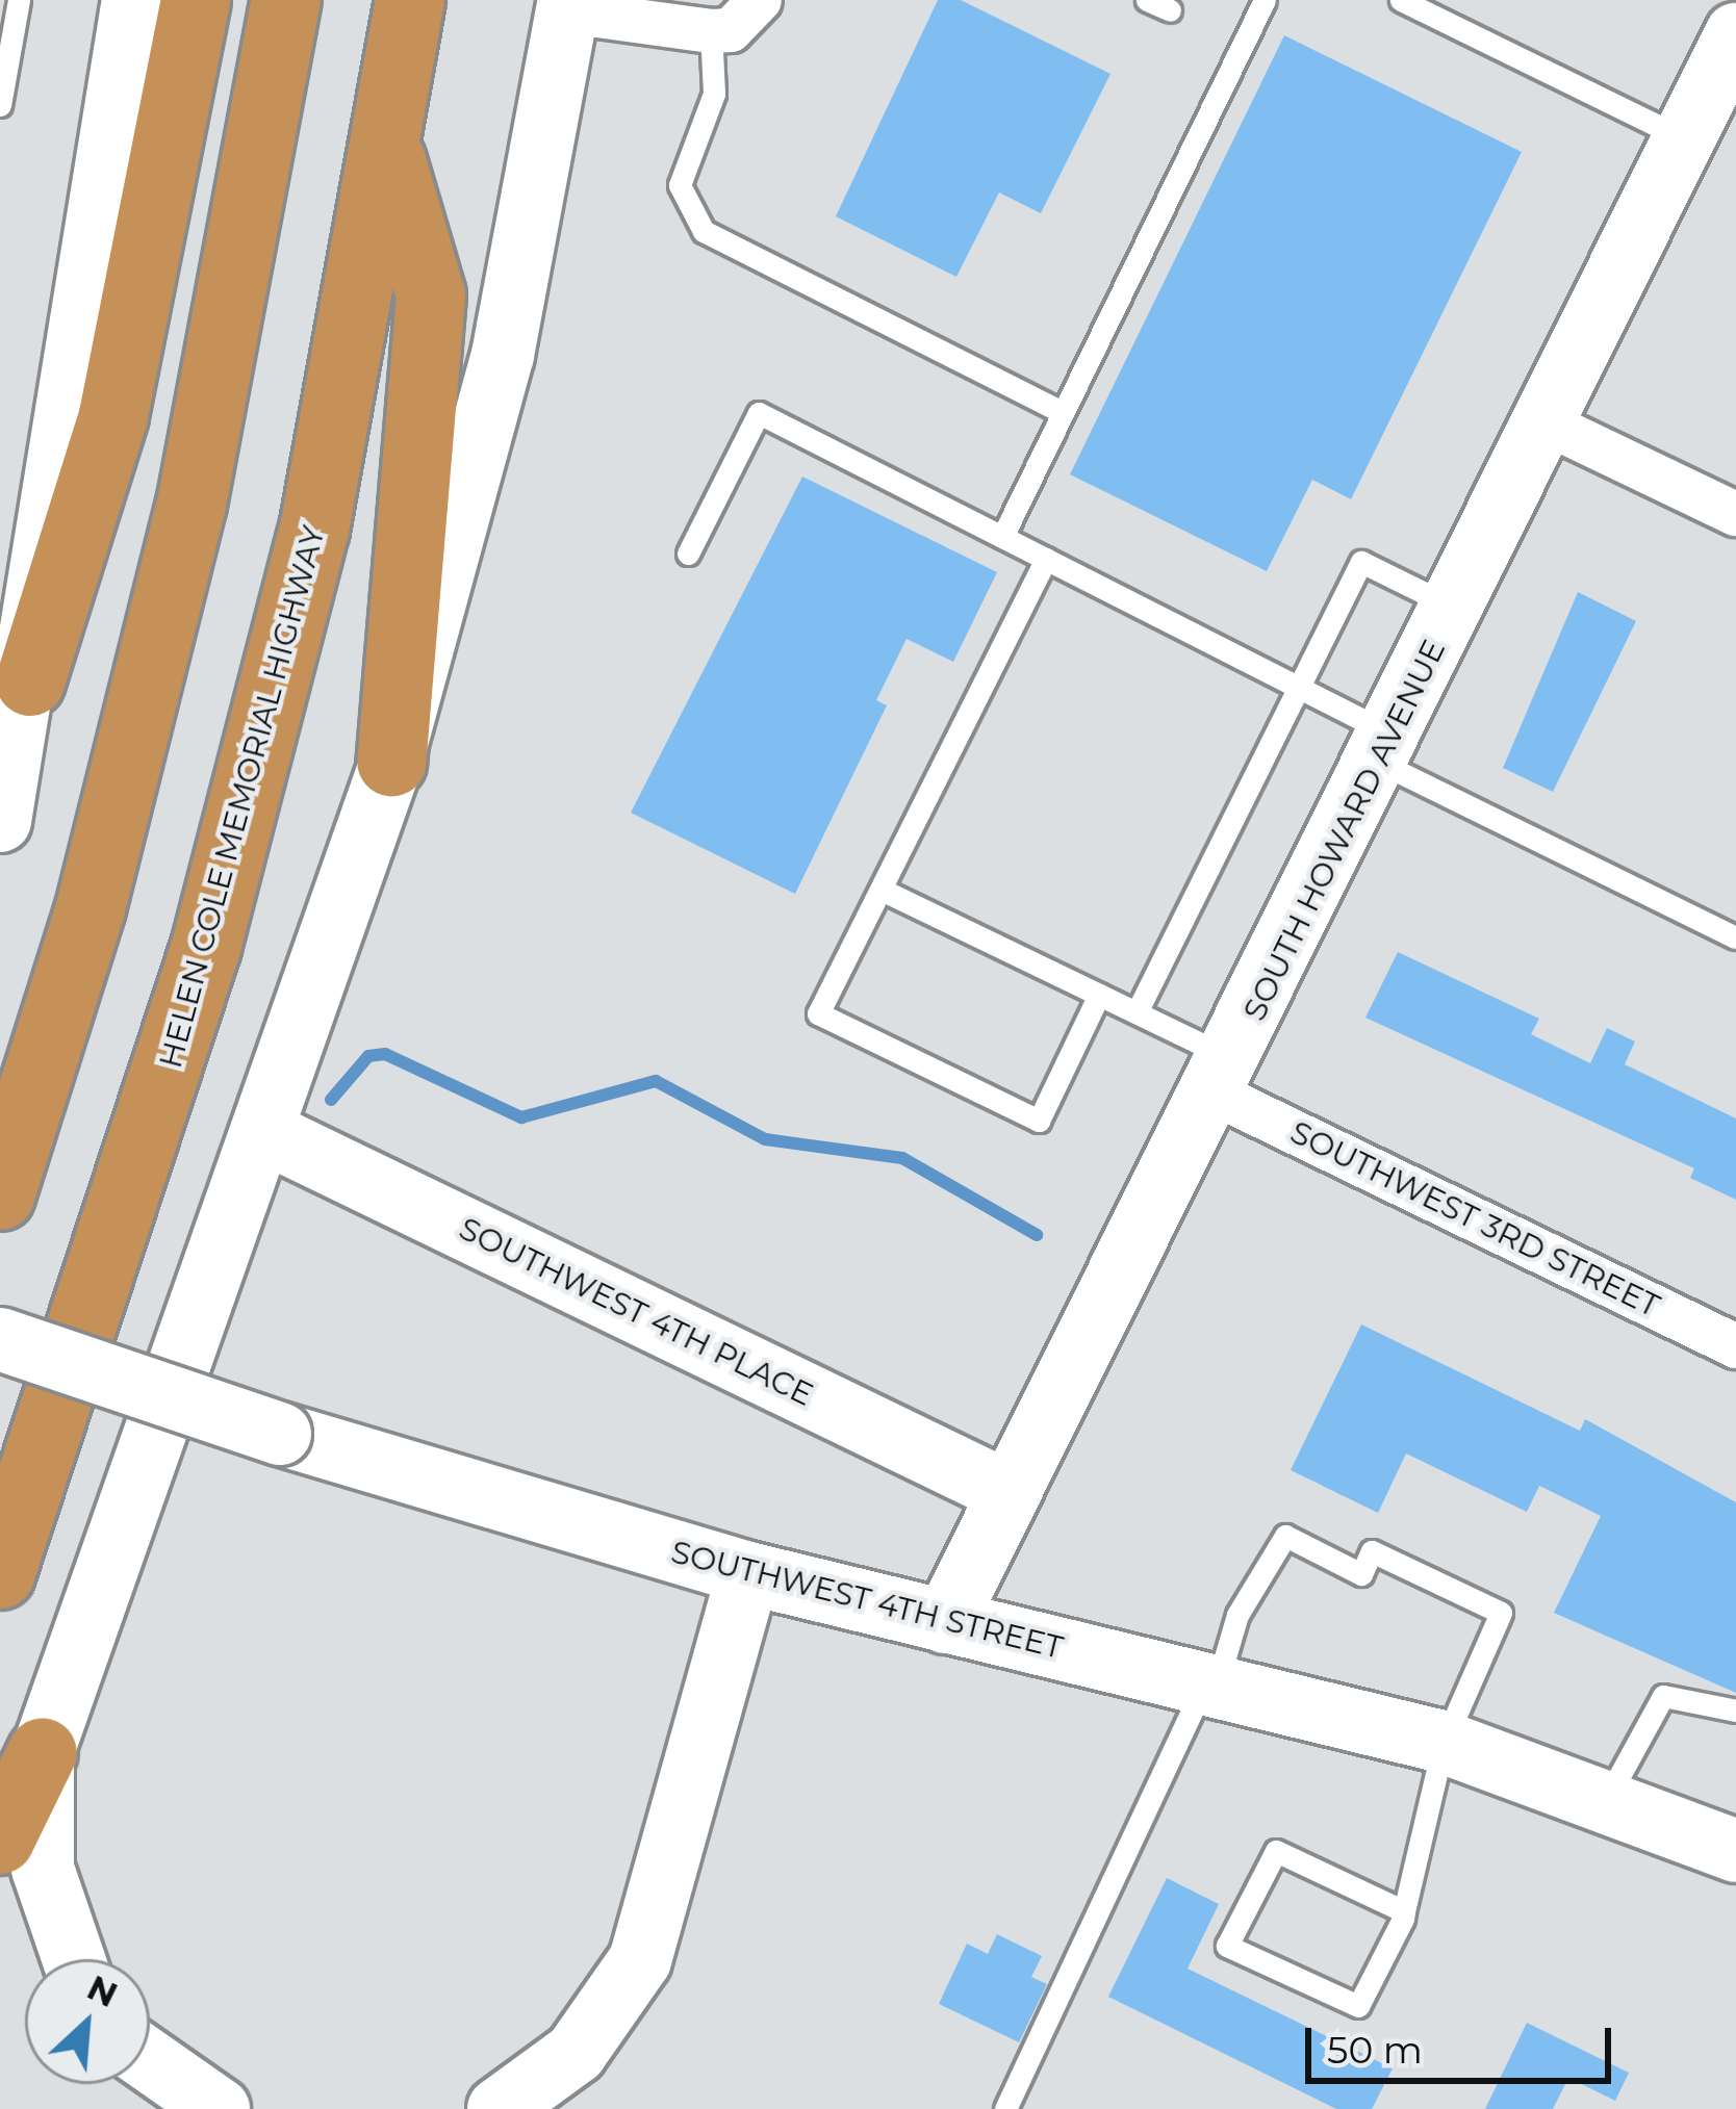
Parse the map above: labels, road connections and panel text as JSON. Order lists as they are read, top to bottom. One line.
{"streets":{"highway":["HELEN COLE MEMORIAL HIGHWAY"],"main road":["SOUTH HOWARD AVENUE","SOUTHWEST 4TH PLACE","SOUTHWEST 4TH STREET"],"street":["SOUTHWEST 3RD STREET"]},"crossings":[["SOUTH HOWARD AVENUE","SOUTHWEST 3RD STREET"],["SOUTH HOWARD AVENUE","SOUTHWEST 4TH PLACE"],["SOUTH HOWARD AVENUE","SOUTHWEST 4TH STREET"]],"scale_bar":"50 m","north":"top right"}
